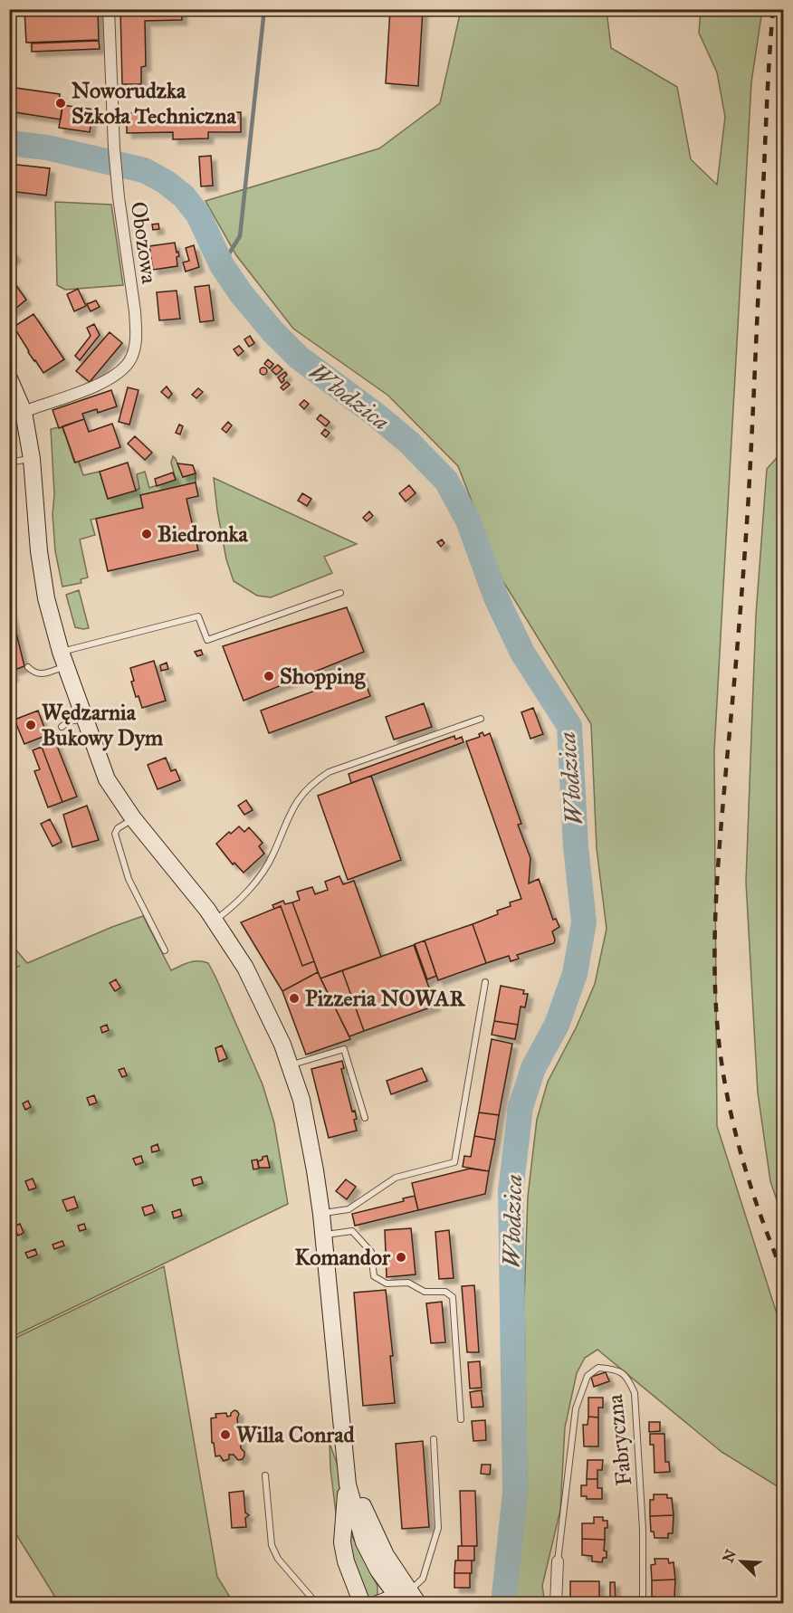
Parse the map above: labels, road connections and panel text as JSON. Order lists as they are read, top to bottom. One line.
{"streets":{"street":["Obozowa"],"lane":["Fabryczna"]},"water":["Włodzica"],"places":["Noworudzka Szkoła Techniczna","Biedronka","Shopping","Wędzarnia Bukowy Dym","Pizzeria NOWAR","Komandor","Willa Conrad"],"north":"top left"}
